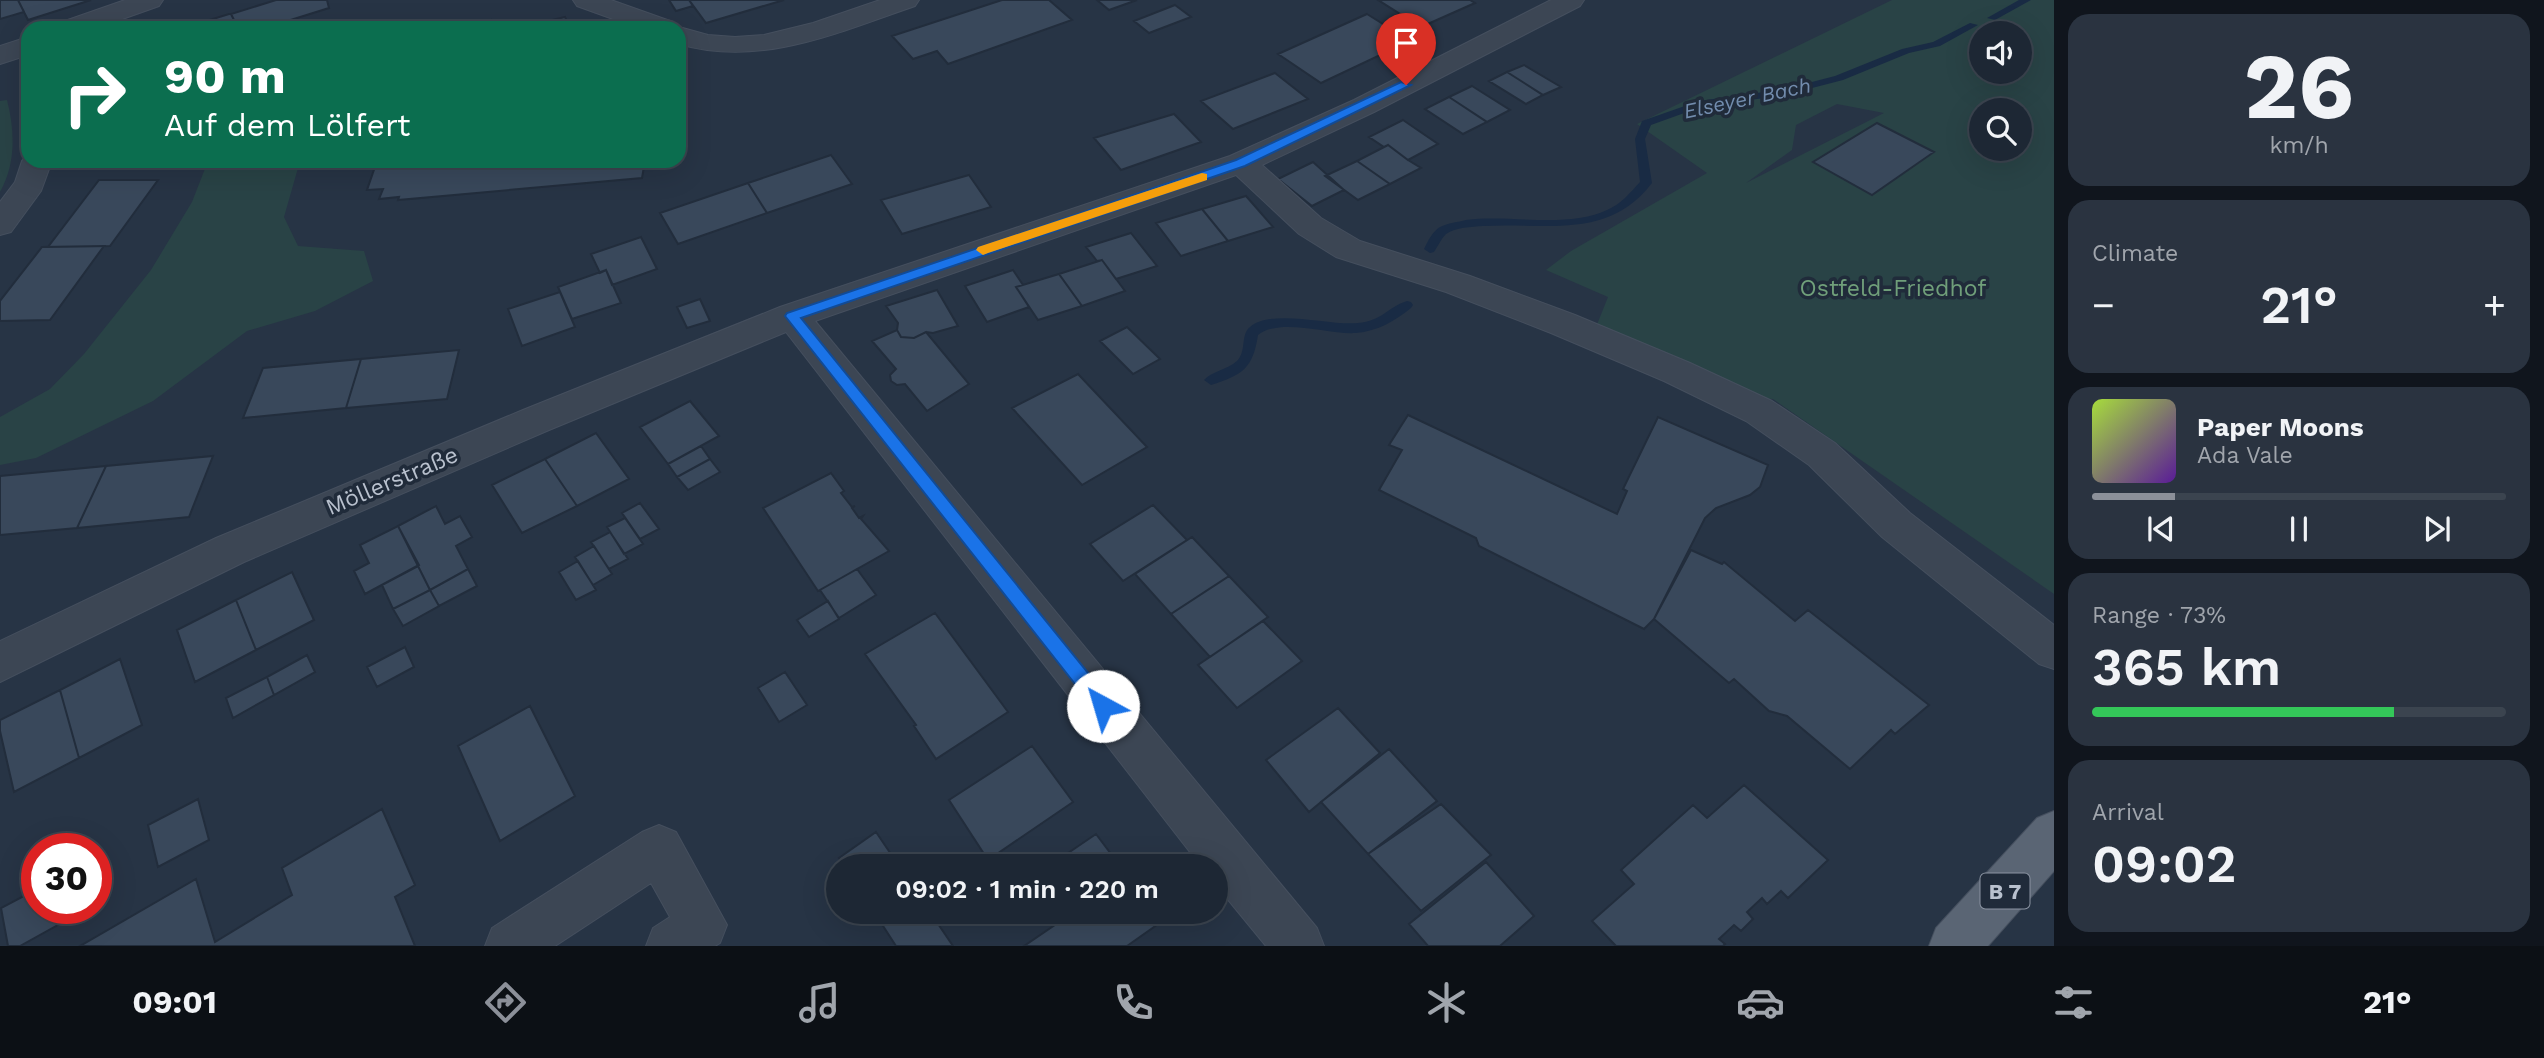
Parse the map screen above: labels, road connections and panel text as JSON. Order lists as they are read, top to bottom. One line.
{"streets":{"main road":["B 7"],"street":["Möllerstraße"]},"water":["Elseyer Bach"],"parks":["Ostfeld-Friedhof"],"page":{"tile":[["26","km/h"],"Climate",["Range · 73%","365 km"],["Arrival","09:02"]],"turn":["90 m","Auf dem Lölfert"],"heat":["−","21°","+"],"song":["Paper Moons","Ada Vale"],"limit":"30","trip":"09:02 · 1 min · 220 m","tabs":["09:01","21°"]}}
